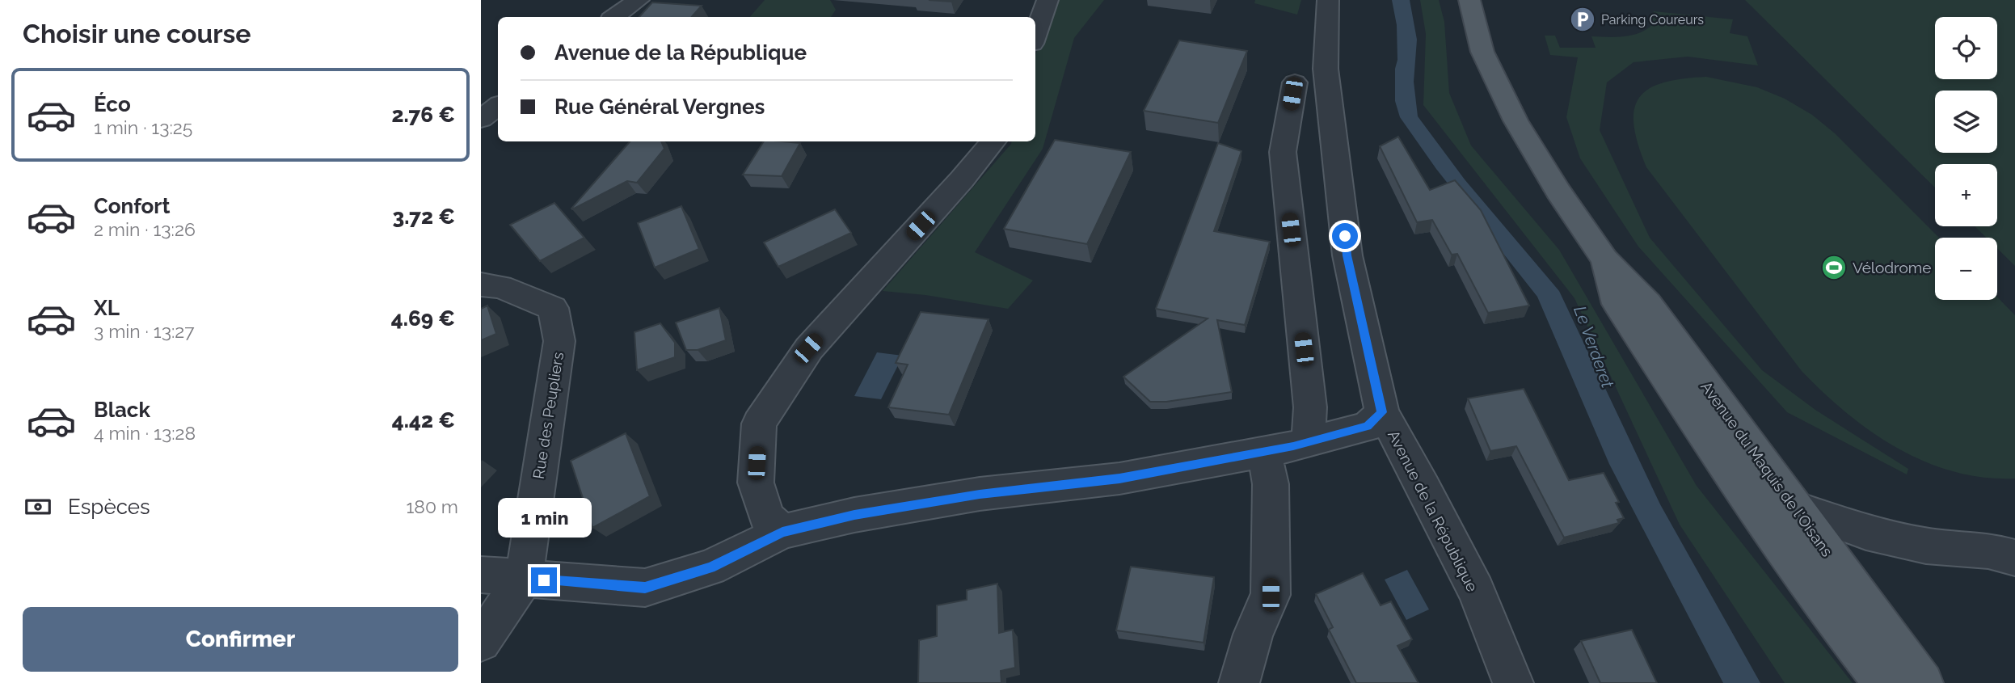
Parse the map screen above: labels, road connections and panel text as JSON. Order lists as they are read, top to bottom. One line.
{"streets":{"main road":["Avenue du Maquis de l'Oisans"],"street":["Rue des Peupliers","Avenue de la République"]},"water":["Le Verderet"],"places":{"parking":["Parking Coureurs"],"sports":["Vélodrome"]},"page":{"heading":"Choisir une course","map_buttons":["+","−"],"banner":["Avenue de la République","Rue Général Vergnes"],"list":[{"name":"Éco","note":"1 min · 13:25","value":"2.76 €"},{"name":"Confort","note":"2 min · 13:26","value":"3.72 €"},{"name":"XL","note":"3 min · 13:27","value":"4.69 €"},{"name":"Black","note":"4 min · 13:28","value":"4.42 €"}],"pay":["Espèces","180 m"],"bubble":"1 min","buttons":"Confirmer"}}
